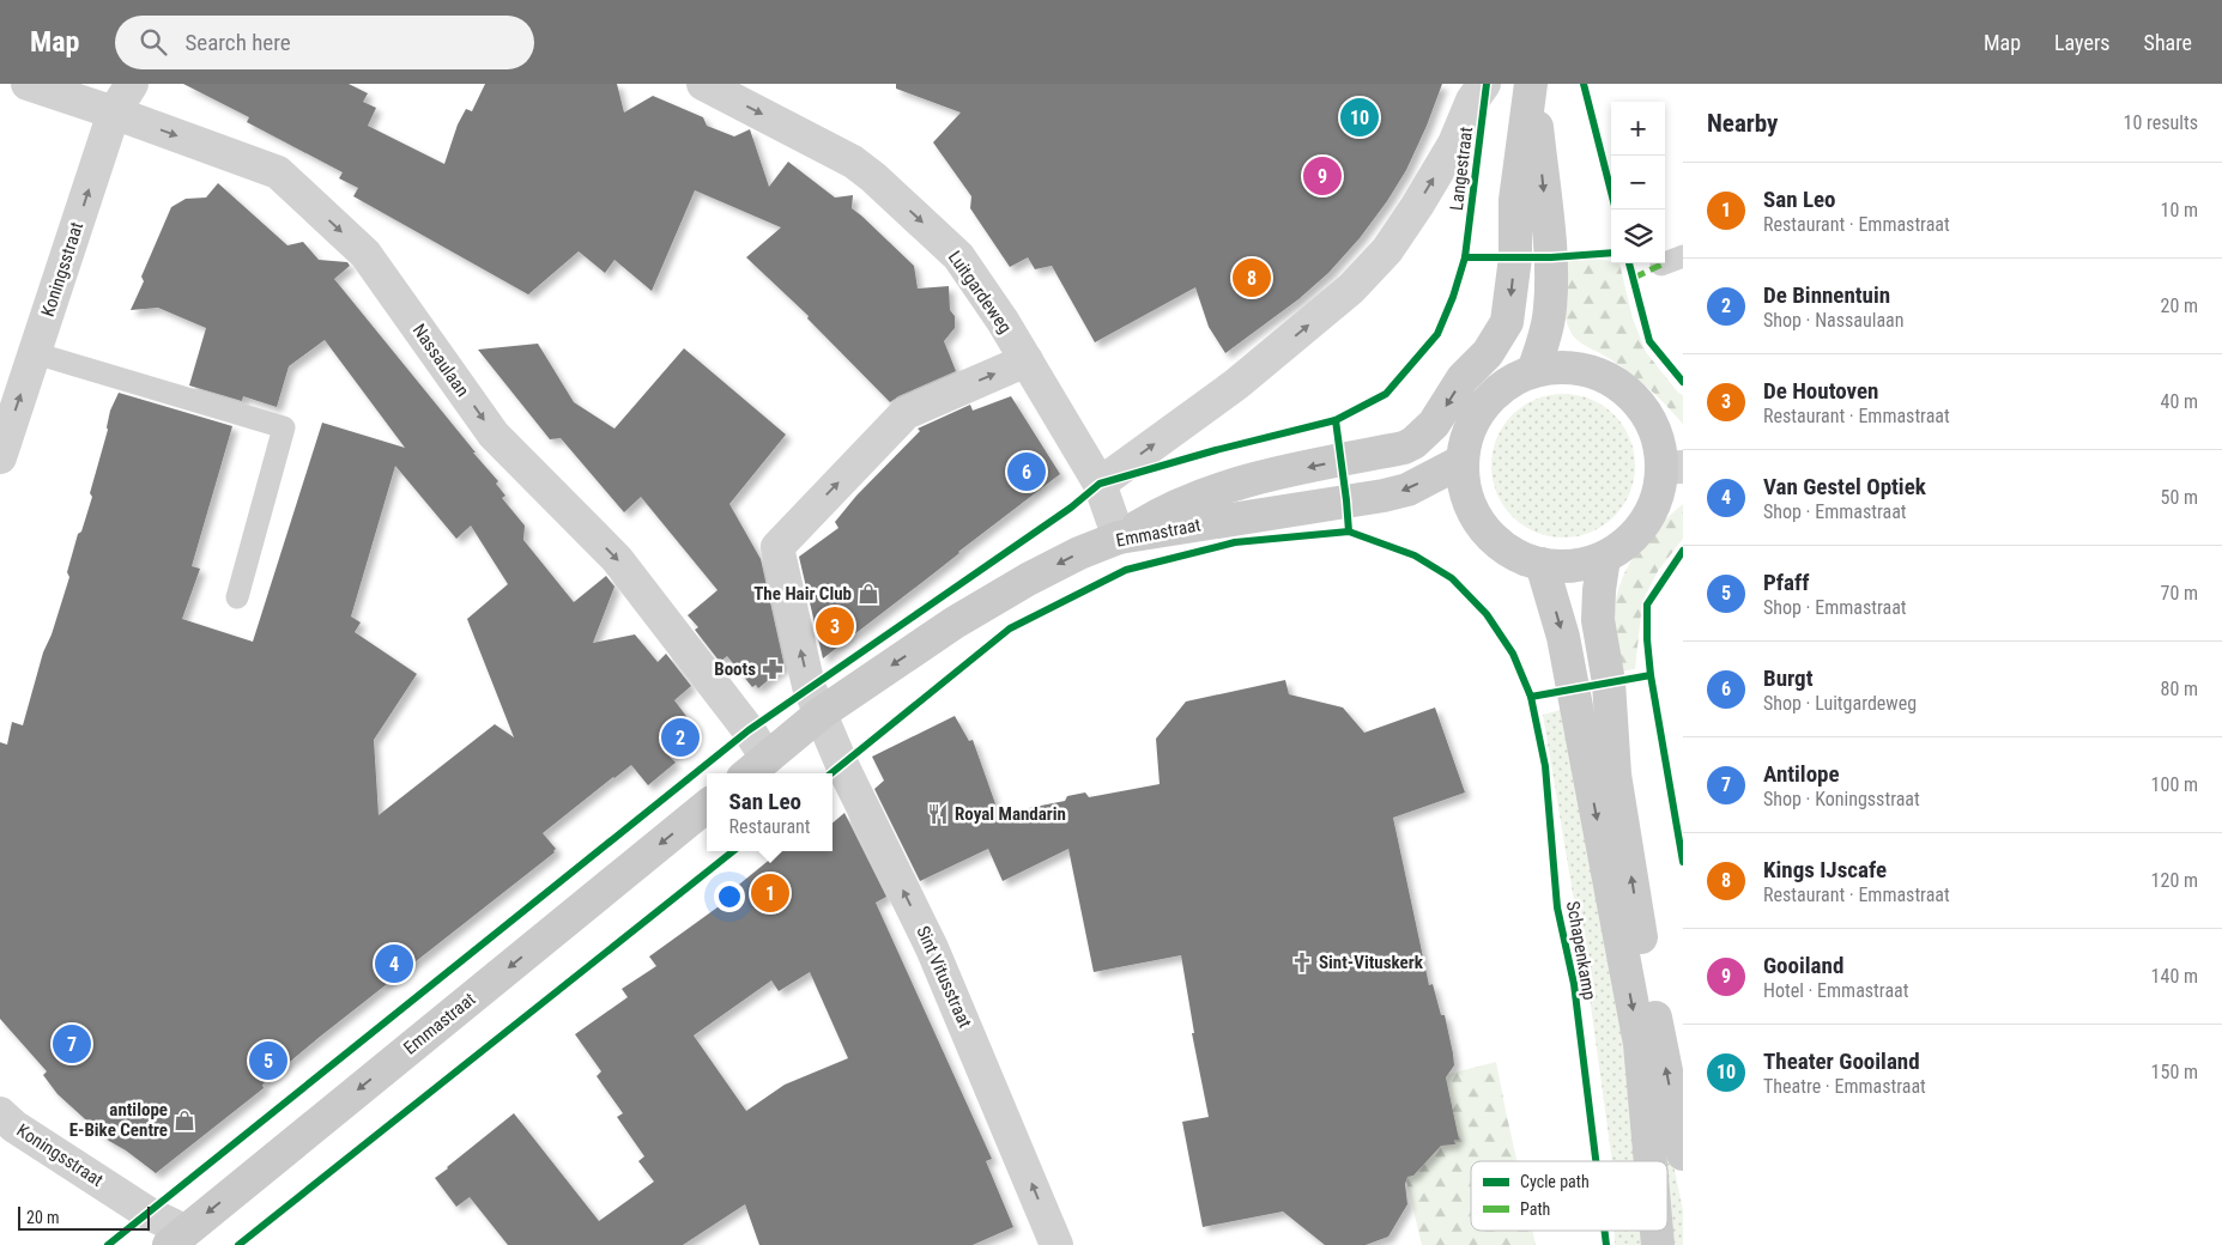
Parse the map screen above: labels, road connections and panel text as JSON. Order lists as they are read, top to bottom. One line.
{"streets":{"main road":["Emmastraat"],"street":["Koningsstraat","Luitgardeweg","Nassaulaan","Sint Vitusstraat"],"cycle path":["Langestraat","Schapenkamp"]},"crossings":[["Koningsstraat","Nassaulaan"],["Koningsstraat","Emmastraat"],["Luitgardeweg","Emmastraat"],["Nassaulaan","Emmastraat"],["Emmastraat","Sint Vitusstraat"]],"one_way":["Koningsstraat","Luitgardeweg","Nassaulaan","Emmastraat","Sint Vitusstraat"],"places":{"shop":["The Hair Club","antilope E-Bike Centre"],"pharmacy":["Boots"],"restaurant":["Royal Mandarin"],"church":["Sint-Vituskerk"]},"legend":["Cycle path","Path"],"scale_bar":"20 m","page":{"header":"Map","search":"Search here","nav":["Map","Layers","Share"],"heading":["Nearby","10 results"],"pins":["10","9","8","6","3","2","1","4","7","5"],"map_buttons":["+","−"],"list":[{"mark":"1","name":"San Leo","note":"Restaurant · Emmastraat","value":"10 m"},{"mark":"2","name":"De Binnentuin","note":"Shop · Nassaulaan","value":"20 m"},{"mark":"3","name":"De Houtoven","note":"Restaurant · Emmastraat","value":"40 m"},{"mark":"4","name":"Van Gestel Optiek","note":"Shop · Emmastraat","value":"50 m"},{"mark":"5","name":"Pfaff","note":"Shop · Emmastraat","value":"70 m"},{"mark":"6","name":"Burgt","note":"Shop · Luitgardeweg","value":"80 m"},{"mark":"7","name":"Antilope","note":"Shop · Koningsstraat","value":"100 m"},{"mark":"8","name":"Kings IJscafe","note":"Restaurant · Emmastraat","value":"120 m"},{"mark":"9","name":"Gooiland","note":"Hotel · Emmastraat","value":"140 m"},{"mark":"10","name":"Theater Gooiland","note":"Theatre · Emmastraat","value":"150 m"}],"popup":["San Leo","Restaurant"],"scale":"20 m"}}
